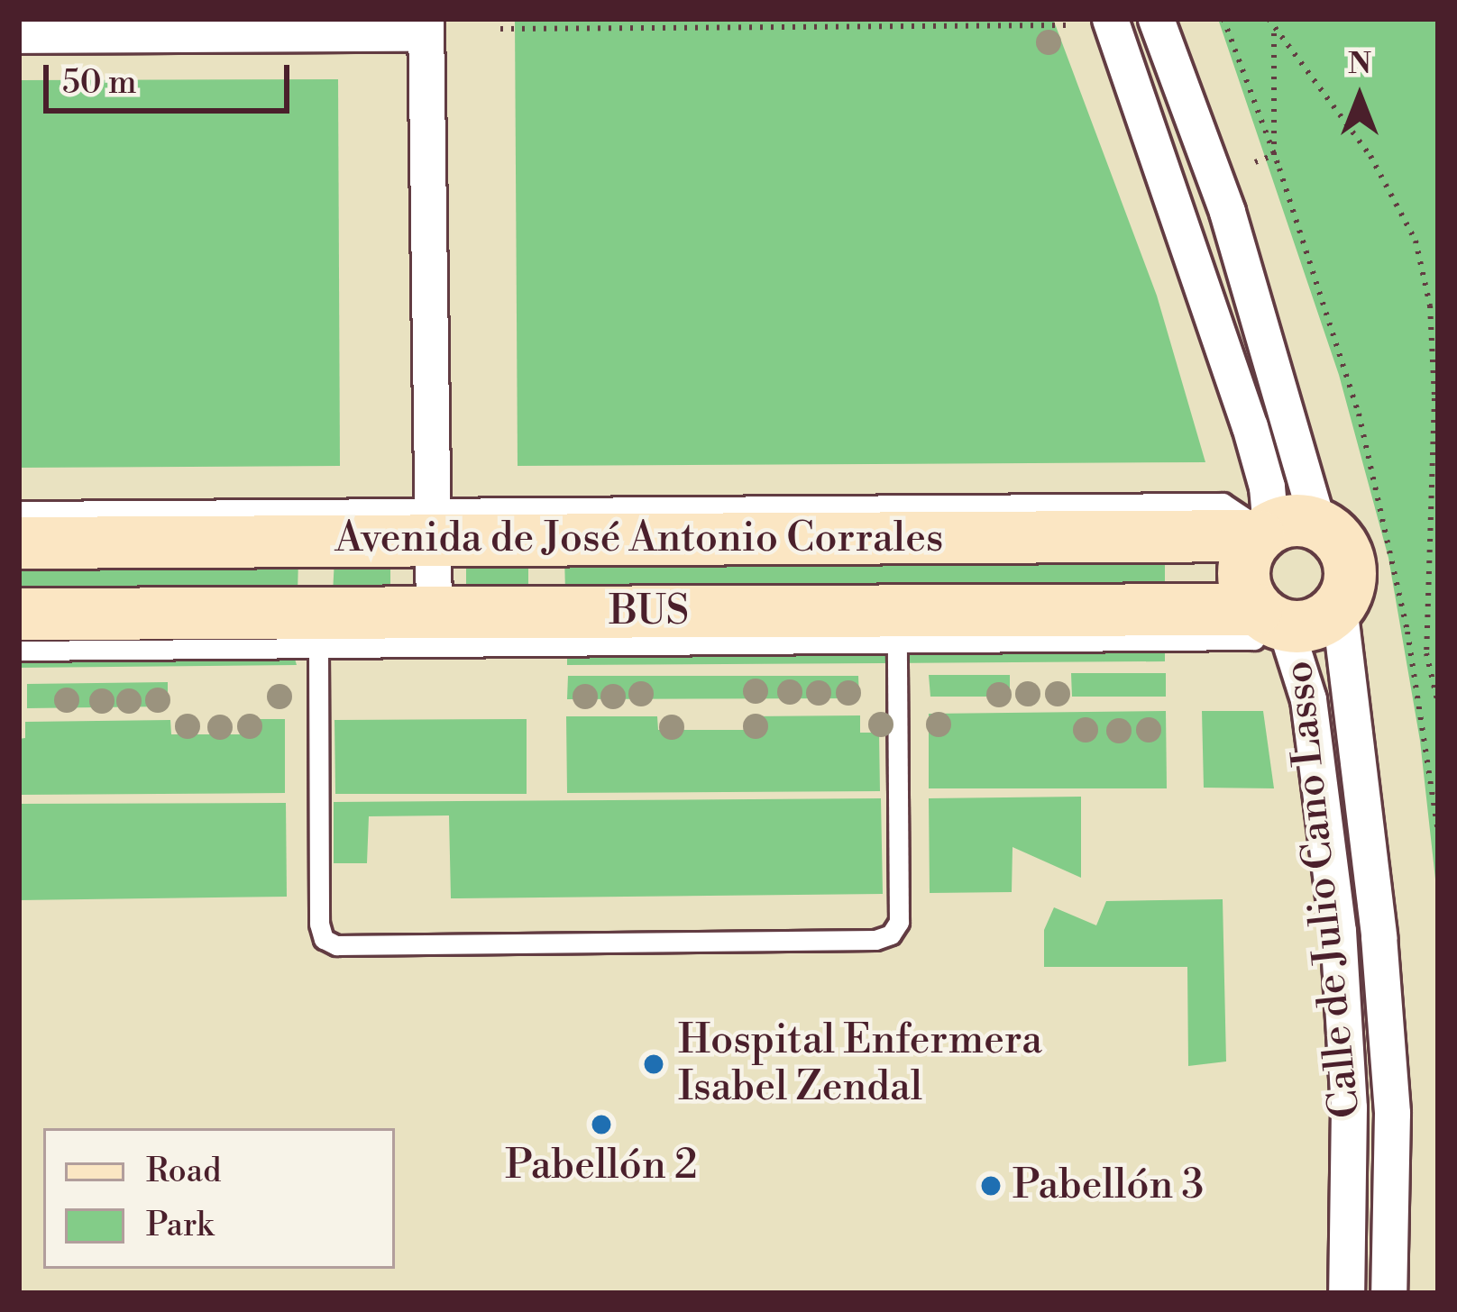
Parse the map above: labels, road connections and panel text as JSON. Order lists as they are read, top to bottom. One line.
{"streets":{"street":["Avenida de José Antonio Corrales","Calle de Julio Cano Lasso"],"lane":["BUS"]},"crossings":[["Avenida de José Antonio Corrales","BUS"],["Avenida de José Antonio Corrales","Calle de Julio Cano Lasso"],["BUS","Calle de Julio Cano Lasso"]],"places":["Hospital Enfermera Isabel Zendal","Pabellón 2","Pabellón 3"],"legend":["Road","Park"],"scale_bar":"50 m","north":"top"}
